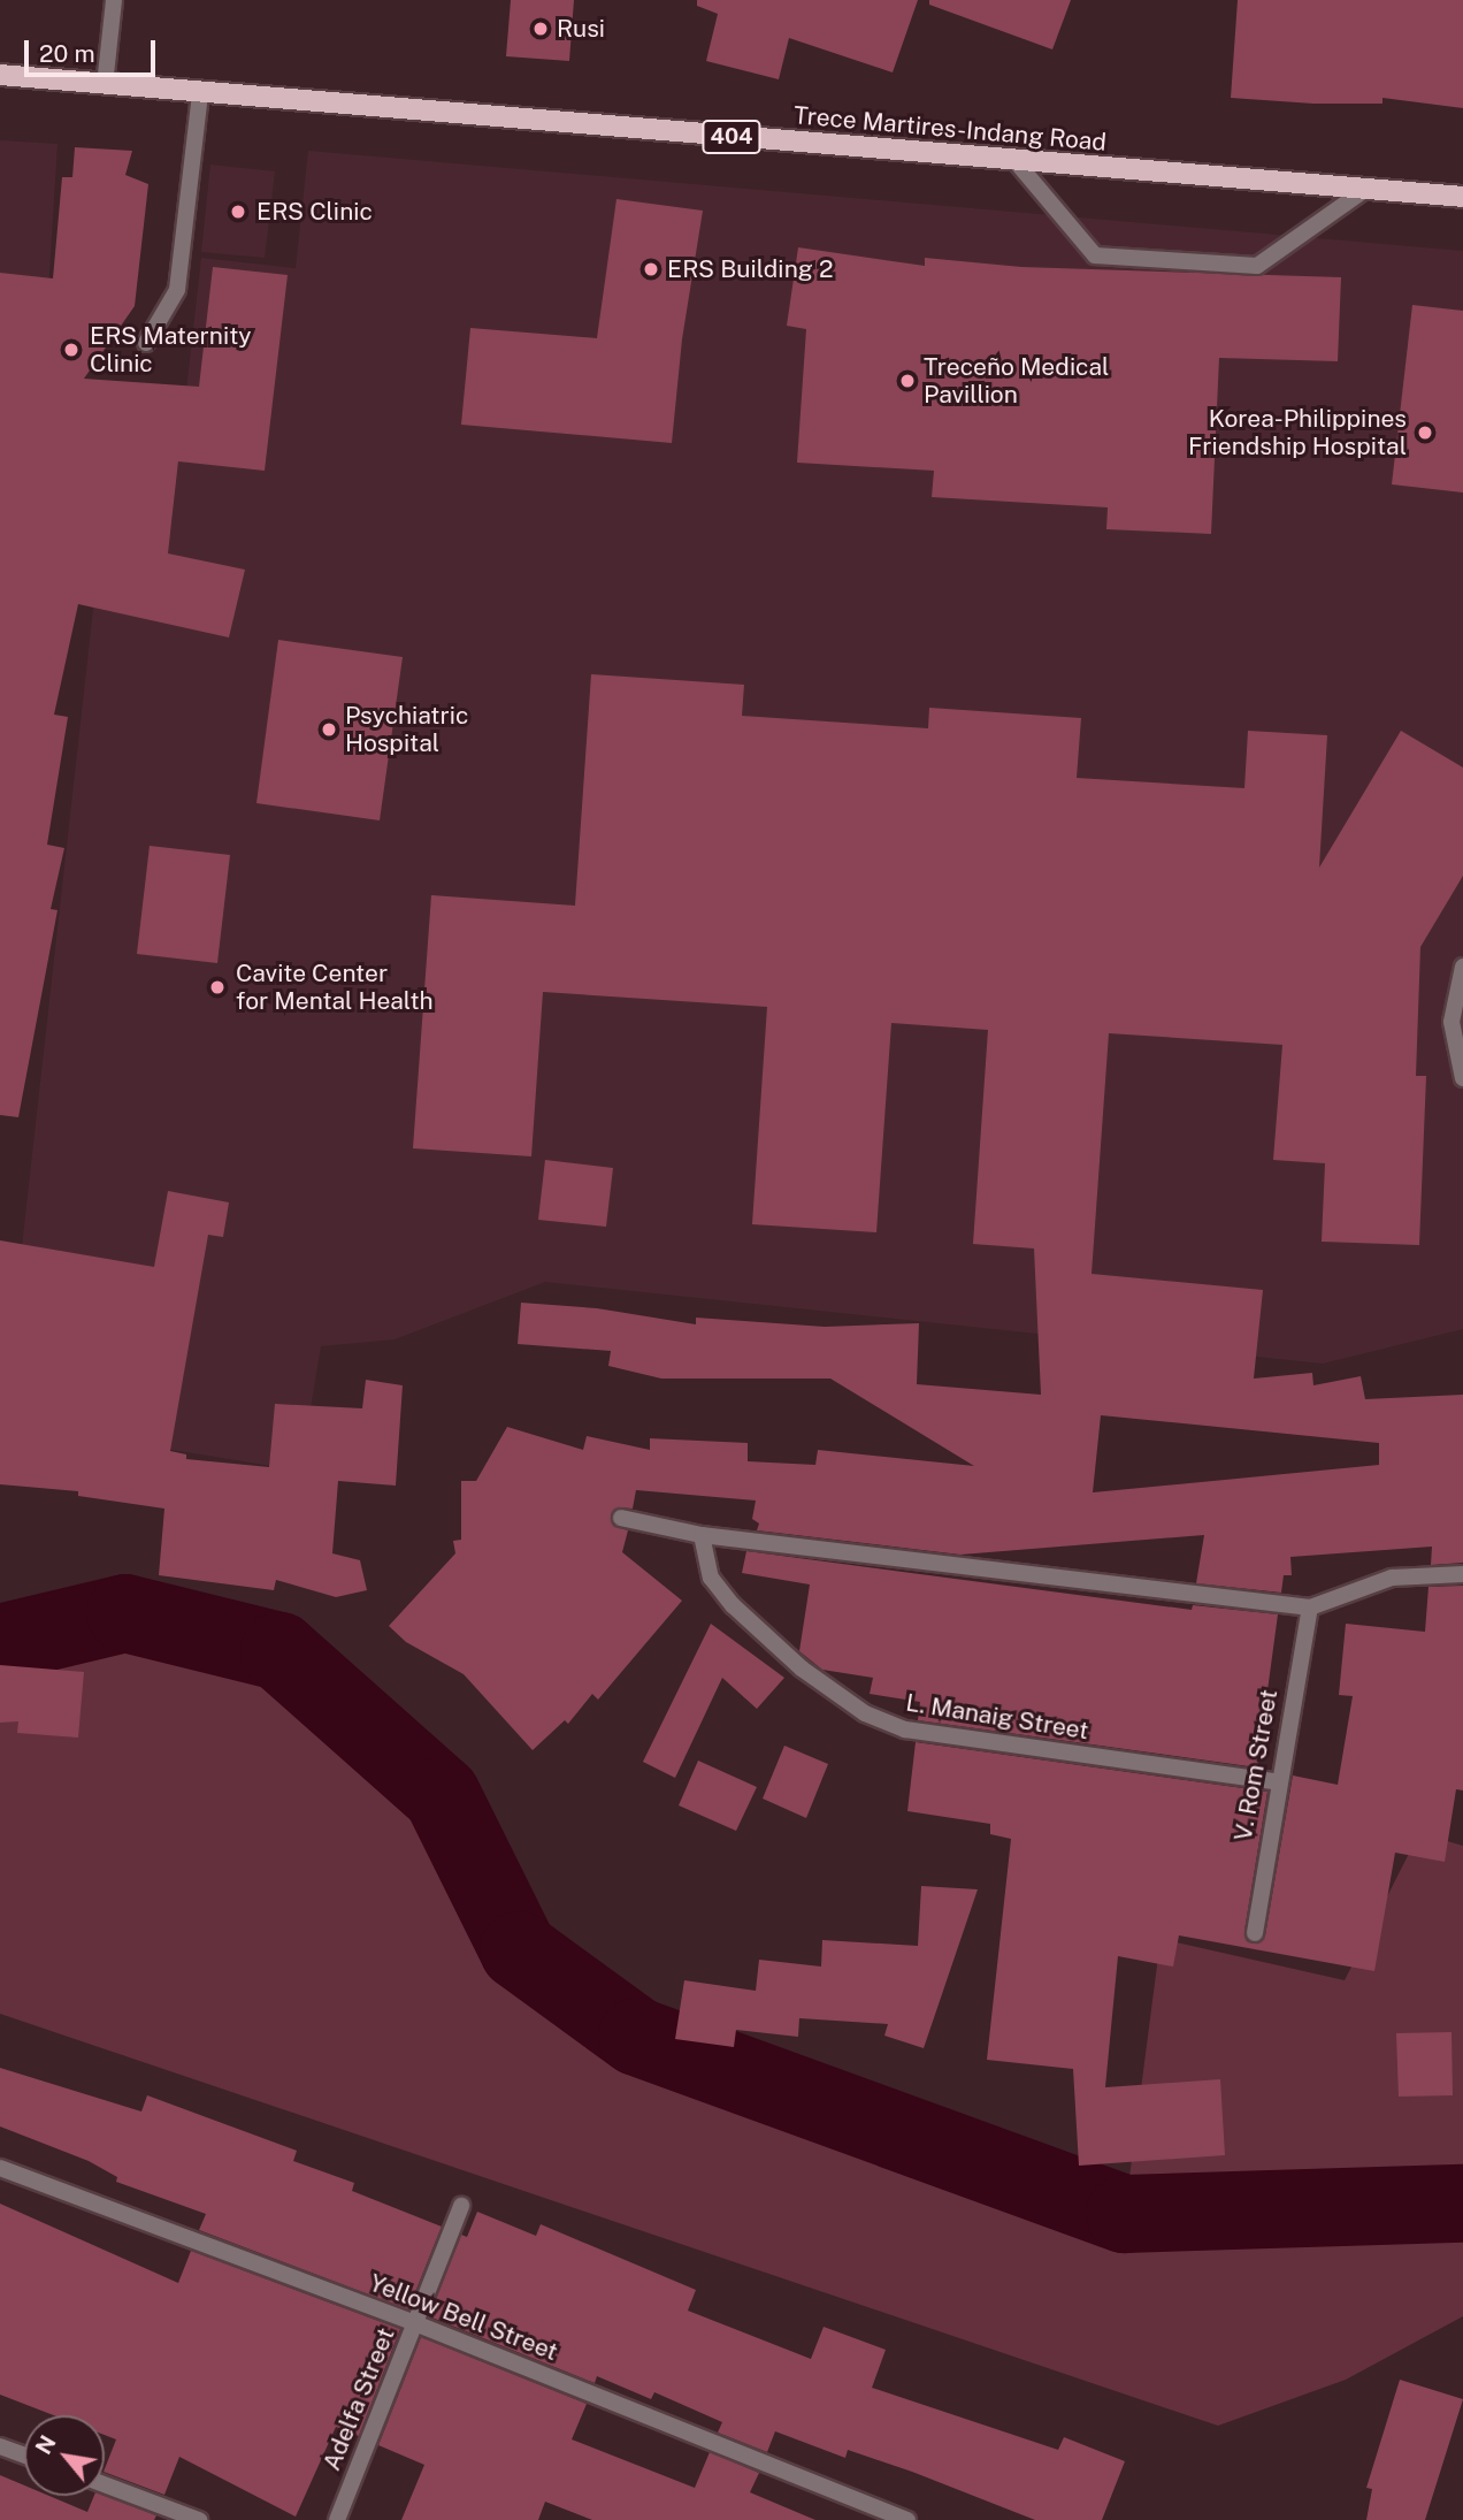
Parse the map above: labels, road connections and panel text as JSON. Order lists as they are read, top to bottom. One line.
{"streets":{"main road":["Trece Martires-Indang Road","404"],"street":["L. Manaig Street","V. Rom Street","Yellow Bell Street","Adelfa Street"]},"crossings":[["L. Manaig Street","V. Rom Street"],["Yellow Bell Street","Adelfa Street"]],"places":["Rusi","ERS Clinic","ERS Building 2","ERS Maternity Clinic","Treceño Medical Pavillion","Korea-Philippines Friendship Hospital","Psychiatric Hospital","Cavite Center for Mental Health"],"scale_bar":"20 m","north":"top left"}
